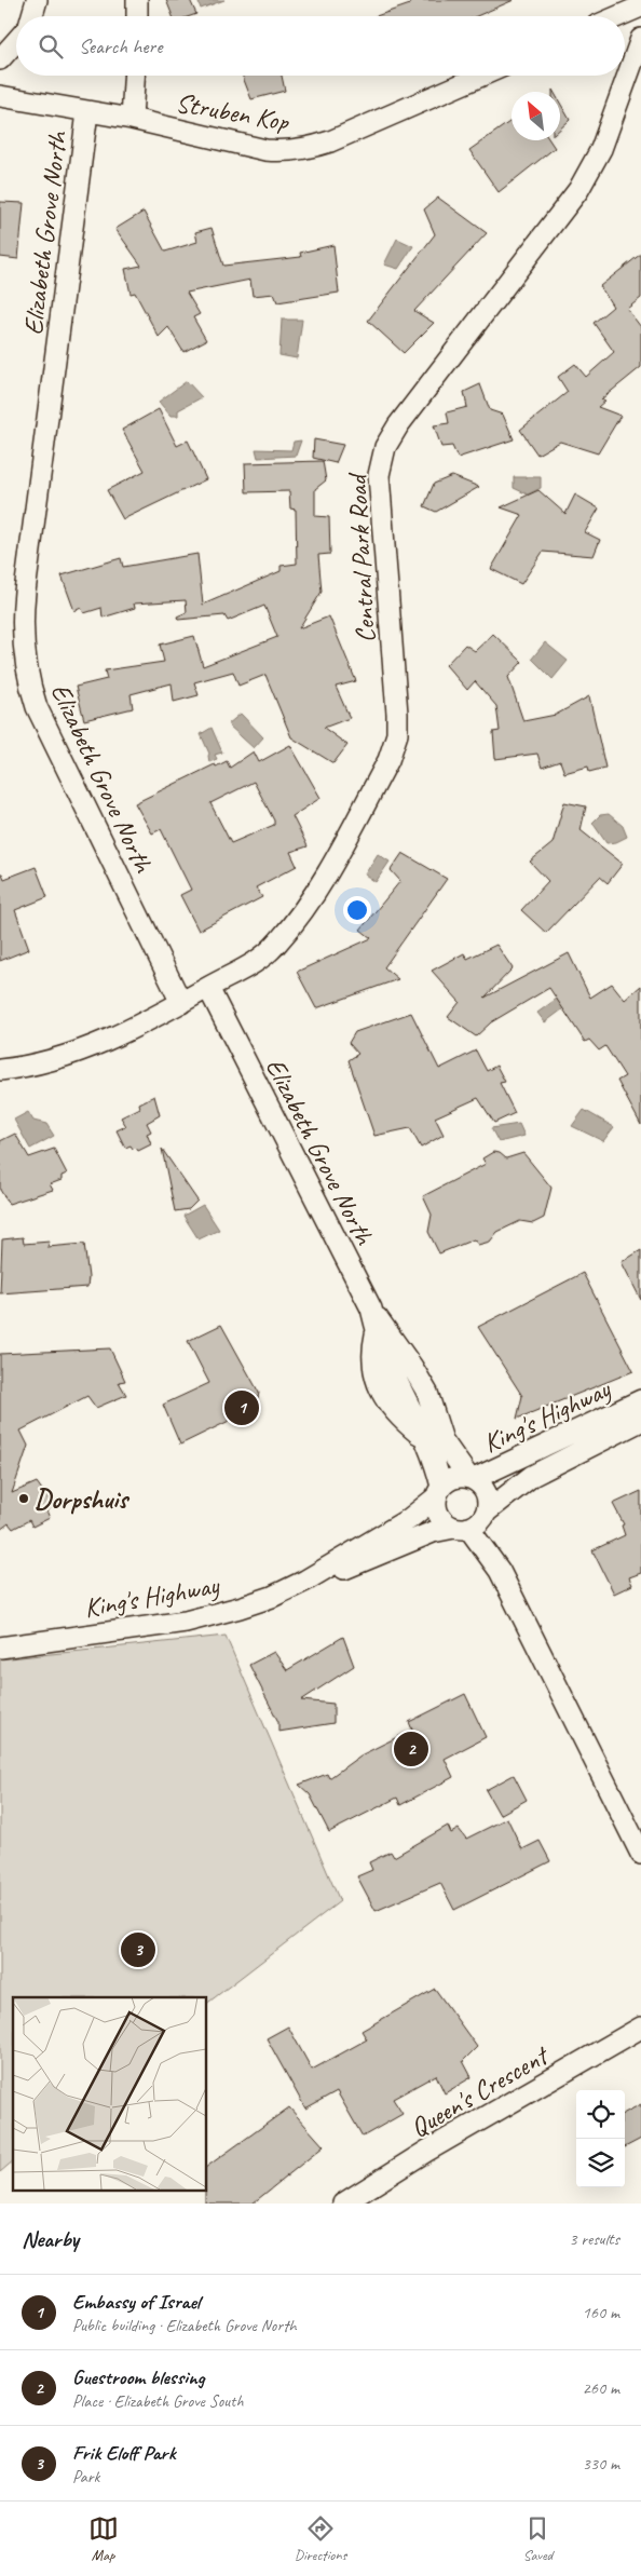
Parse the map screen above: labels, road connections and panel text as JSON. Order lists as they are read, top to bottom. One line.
{"streets":{"street":["Struben Kop","Elizabeth Grove North","Central Park Road","King's Highway","Queen's Crescent"]},"crossings":[["Struben Kop","Elizabeth Grove North"],["Elizabeth Grove North","Central Park Road"],["Elizabeth Grove North","King's Highway"]],"places":["Dorpshuis"],"north":"top left","page":{"search":"Search here","pins":["1","2","3"],"heading":["Nearby","3 results"],"list":[{"mark":"1","name":"Embassy of Israel","note":"Public building · Elizabeth Grove North","value":"160 m"},{"mark":"2","name":"Guestroom blessing","note":"Place · Elizabeth Grove South","value":"260 m"},{"mark":"3","name":"Frik Eloff Park","note":"Park","value":"330 m"}],"nav":["Map","Directions","Saved"]}}
